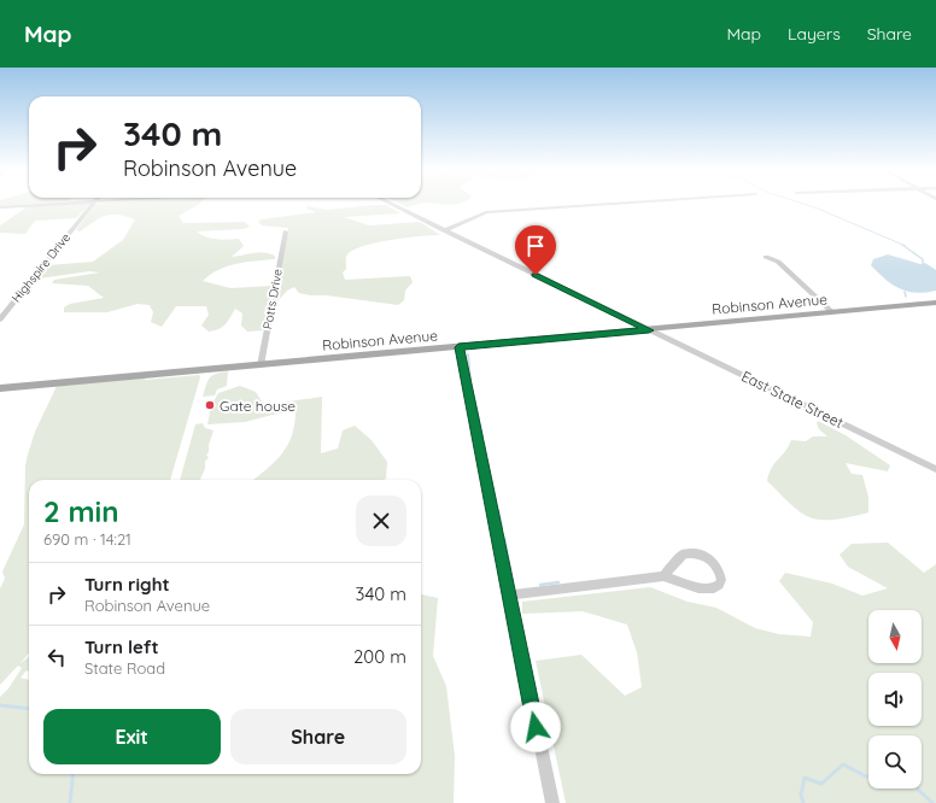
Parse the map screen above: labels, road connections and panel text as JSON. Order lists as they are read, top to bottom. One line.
{"streets":{"main road":["Robinson Avenue"],"street":["Highspire Drive","Potts Drive","East State Street"]},"crossings":[["Potts Drive","Robinson Avenue"],["Robinson Avenue","East State Street"]],"places":["Gate house"],"north":"bottom","page":{"header":"Map","nav":["Map","Layers","Share"],"turn":["340 m","Robinson Avenue"],"heading":["2 min","690 m · 14:21"],"list":[{"name":"Turn right","note":"Robinson Avenue","value":"340 m"},{"name":"Turn left","note":"State Road","value":"200 m"}],"buttons":["Exit","Share"]}}
